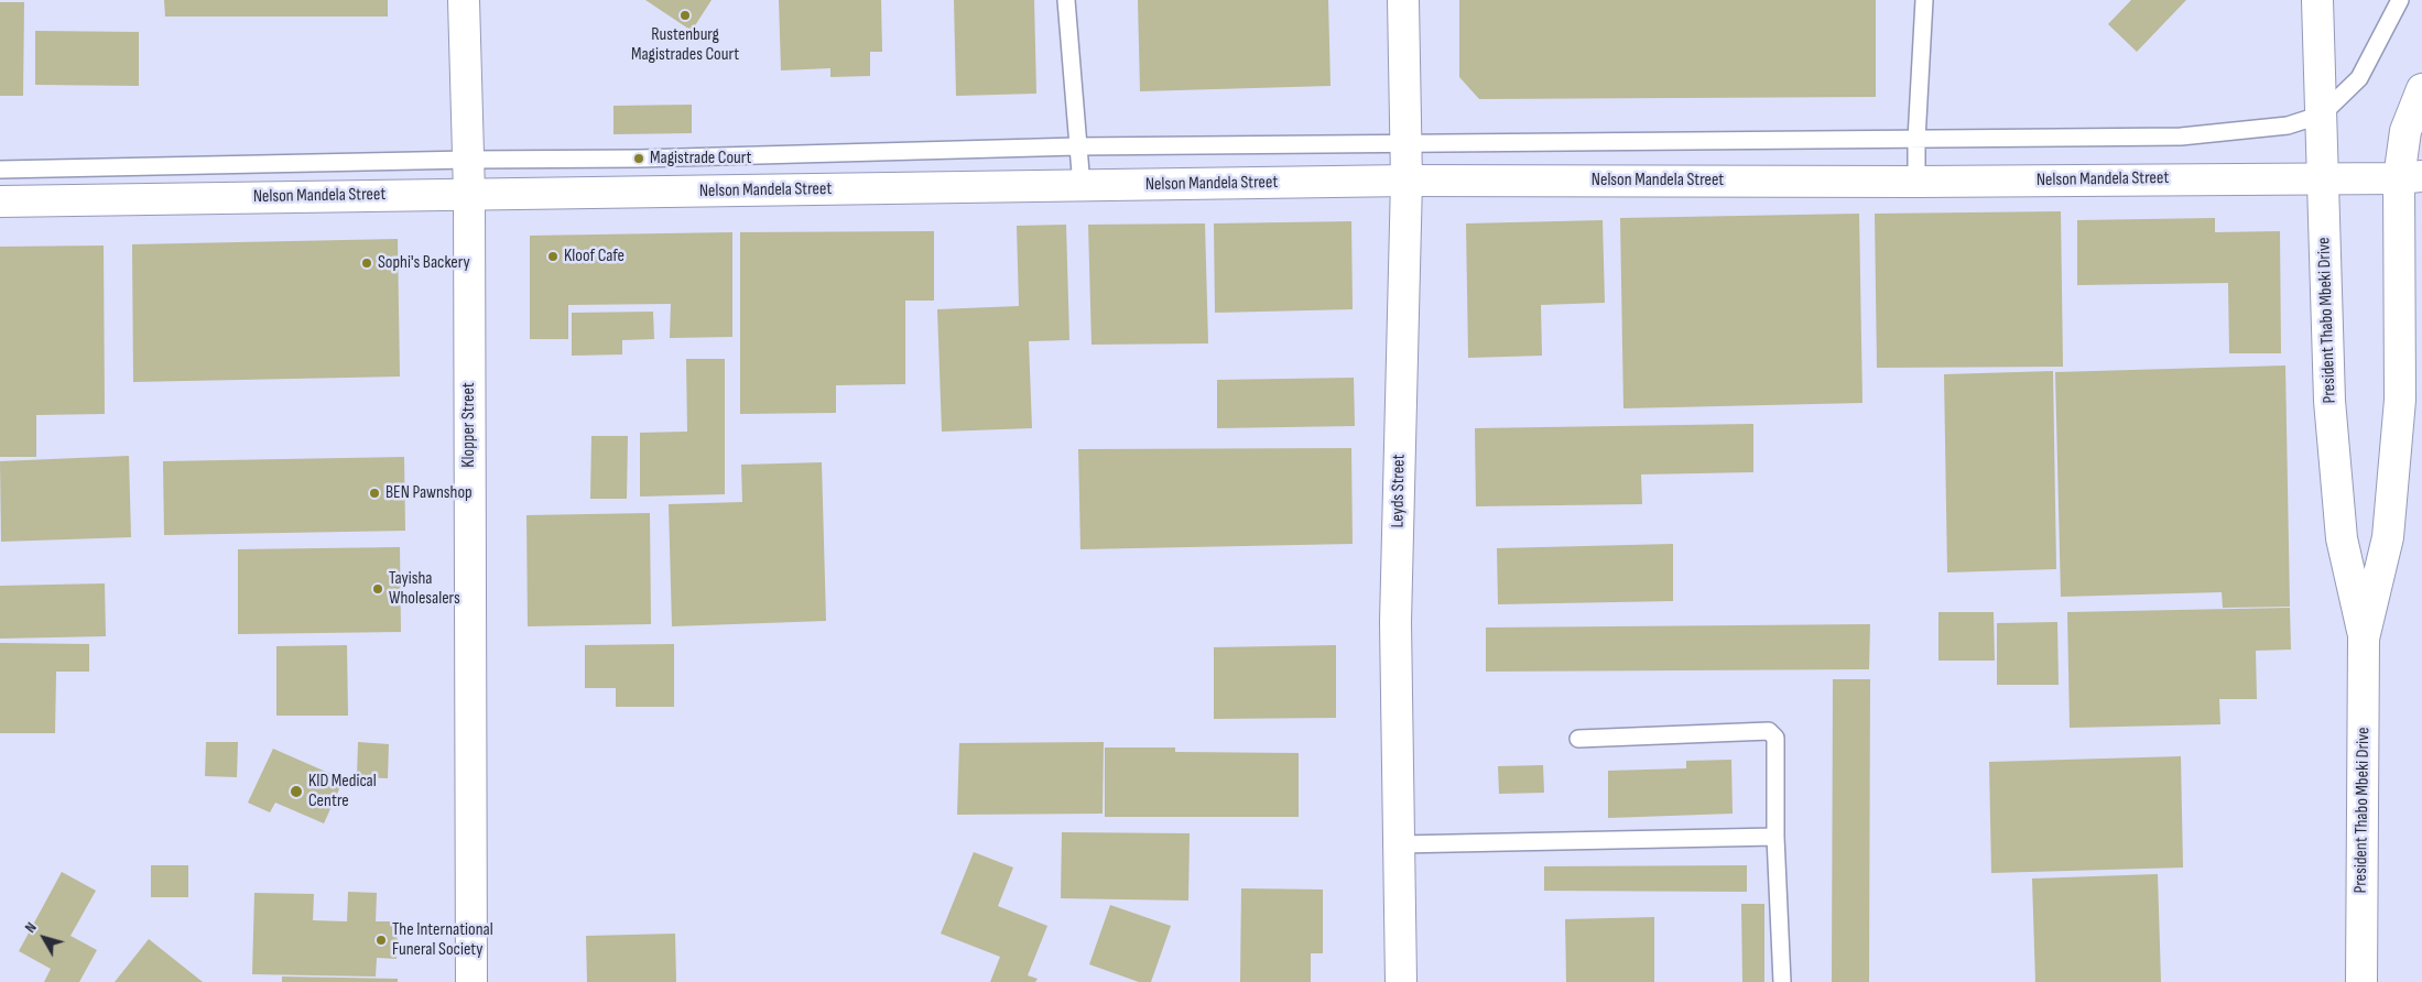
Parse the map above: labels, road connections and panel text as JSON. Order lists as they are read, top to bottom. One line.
{"streets":{"street":["Nelson Mandela Street","President Thabo Mbeki Drive","Klopper Street","Leyds Street"]},"crossings":[["Nelson Mandela Street","President Thabo Mbeki Drive"],["Nelson Mandela Street","Klopper Street"],["Nelson Mandela Street","Leyds Street"]],"places":["Rustenburg Magistrades Court","Magistrade Court","Kloof Cafe","Sophi's Backery","BEN Pawnshop","Tayisha Wholesalers","KID Medical Centre","The International Funeral Society"],"north":"top left"}
